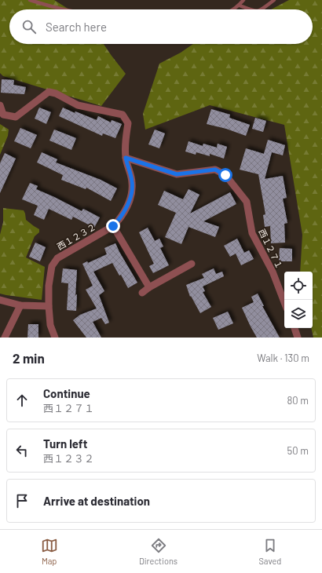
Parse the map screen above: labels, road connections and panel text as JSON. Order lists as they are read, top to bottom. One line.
{"streets":{"street":["西１２３２","西１２７１"]},"crossings":[["西１２３２","西１２７１"]],"page":{"search":"Search here","heading":["2 min","Walk · 130 m"],"list":[["Continue","西１２７１","80 m"],["Turn left","西１２３２","50 m"],"Arrive at destination"],"nav":["Map","Directions","Saved"]}}
